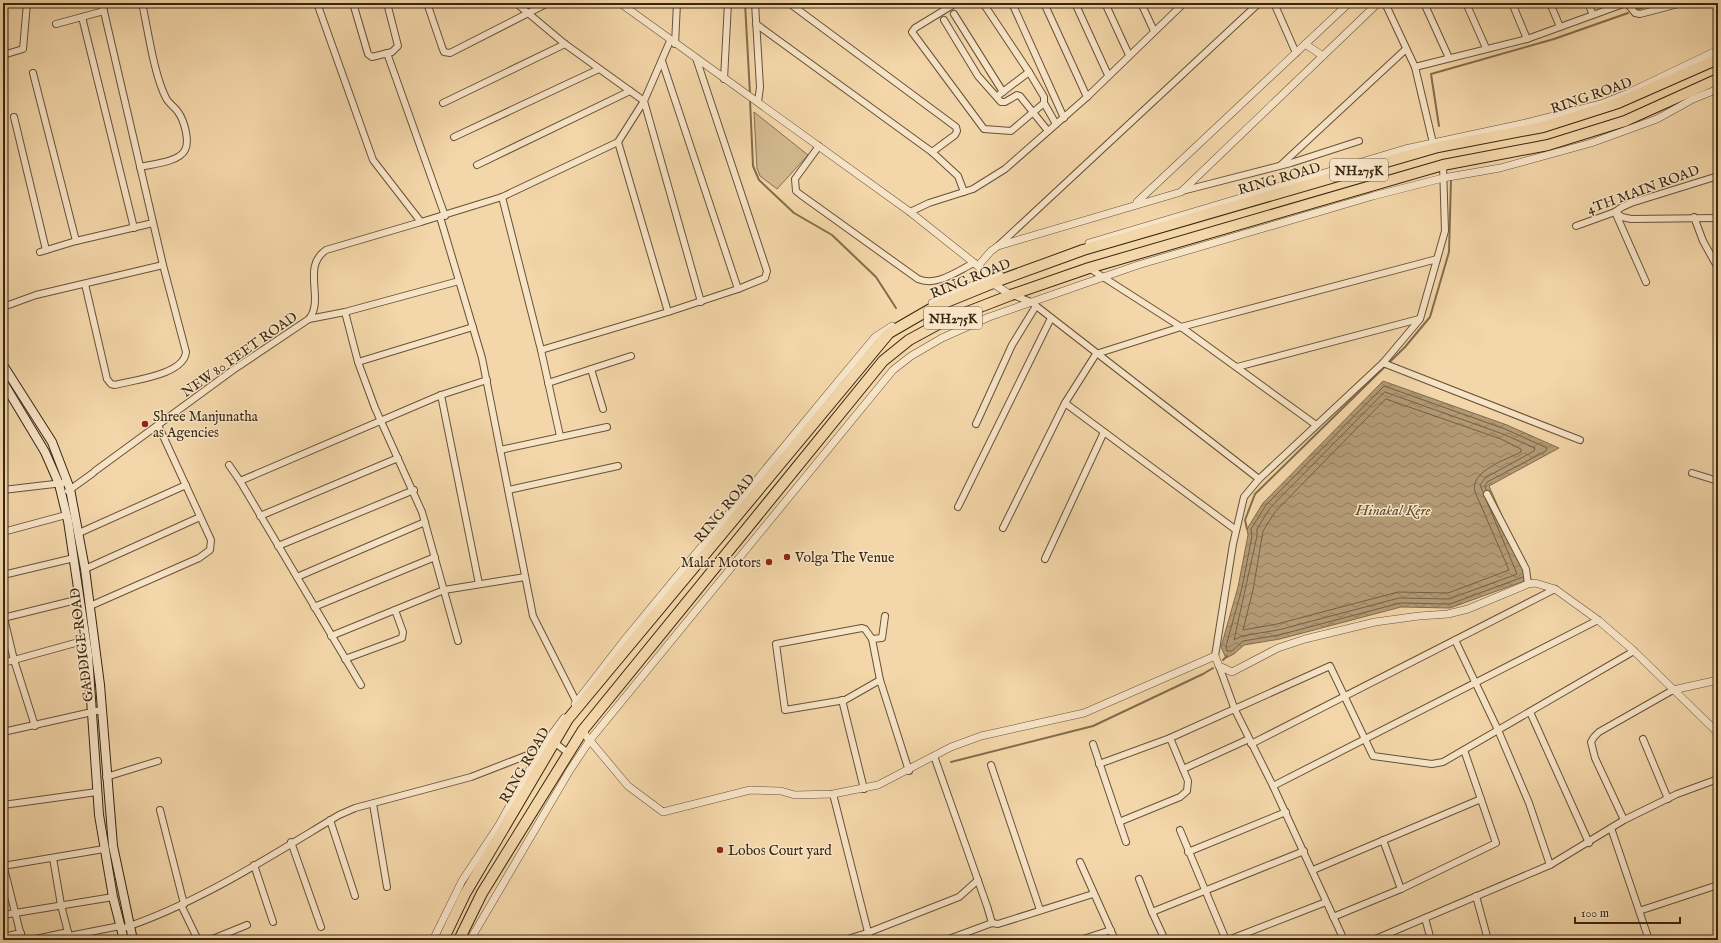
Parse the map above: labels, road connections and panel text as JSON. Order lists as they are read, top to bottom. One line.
{"streets":{"highway":["RING ROAD","NH275K"],"main road":["GADDIGE ROAD"],"street":["4TH MAIN ROAD","NEW 80 FEET ROAD"]},"crossings":[["NEW 80 FEET ROAD","GADDIGE ROAD"]],"water":["Hinakal Kere"],"places":["Shree Manjunatha as Agencies","Volga The Venue","Malar Motors","Lobos Court yard"],"scale_bar":"100 m"}
